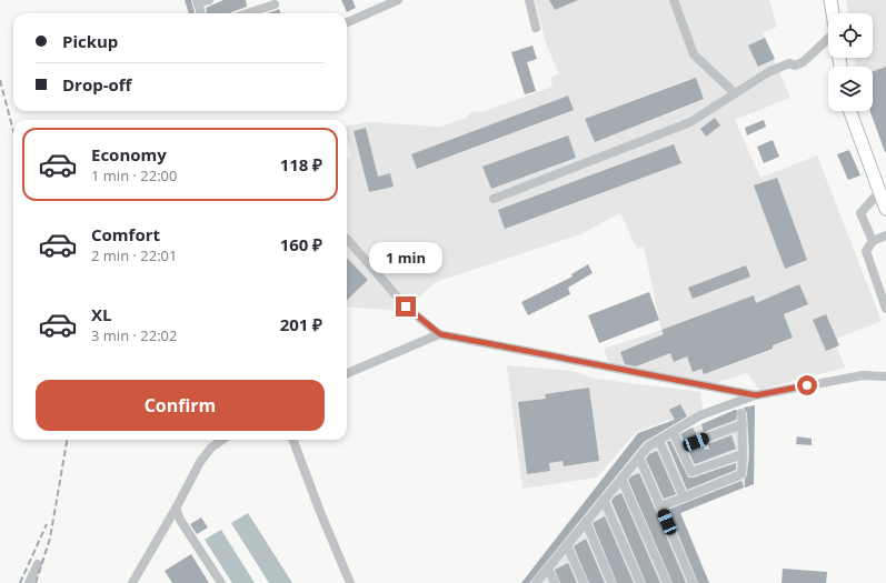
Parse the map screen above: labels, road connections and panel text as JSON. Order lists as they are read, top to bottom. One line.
{"page":{"banner":["Pickup","Drop-off"],"list":[{"name":"Economy","note":"1 min · 22:00","value":"118 ₽"},{"name":"Comfort","note":"2 min · 22:01","value":"160 ₽"},{"name":"XL","note":"3 min · 22:02","value":"201 ₽"}],"bubble":"1 min","buttons":"Confirm"}}
